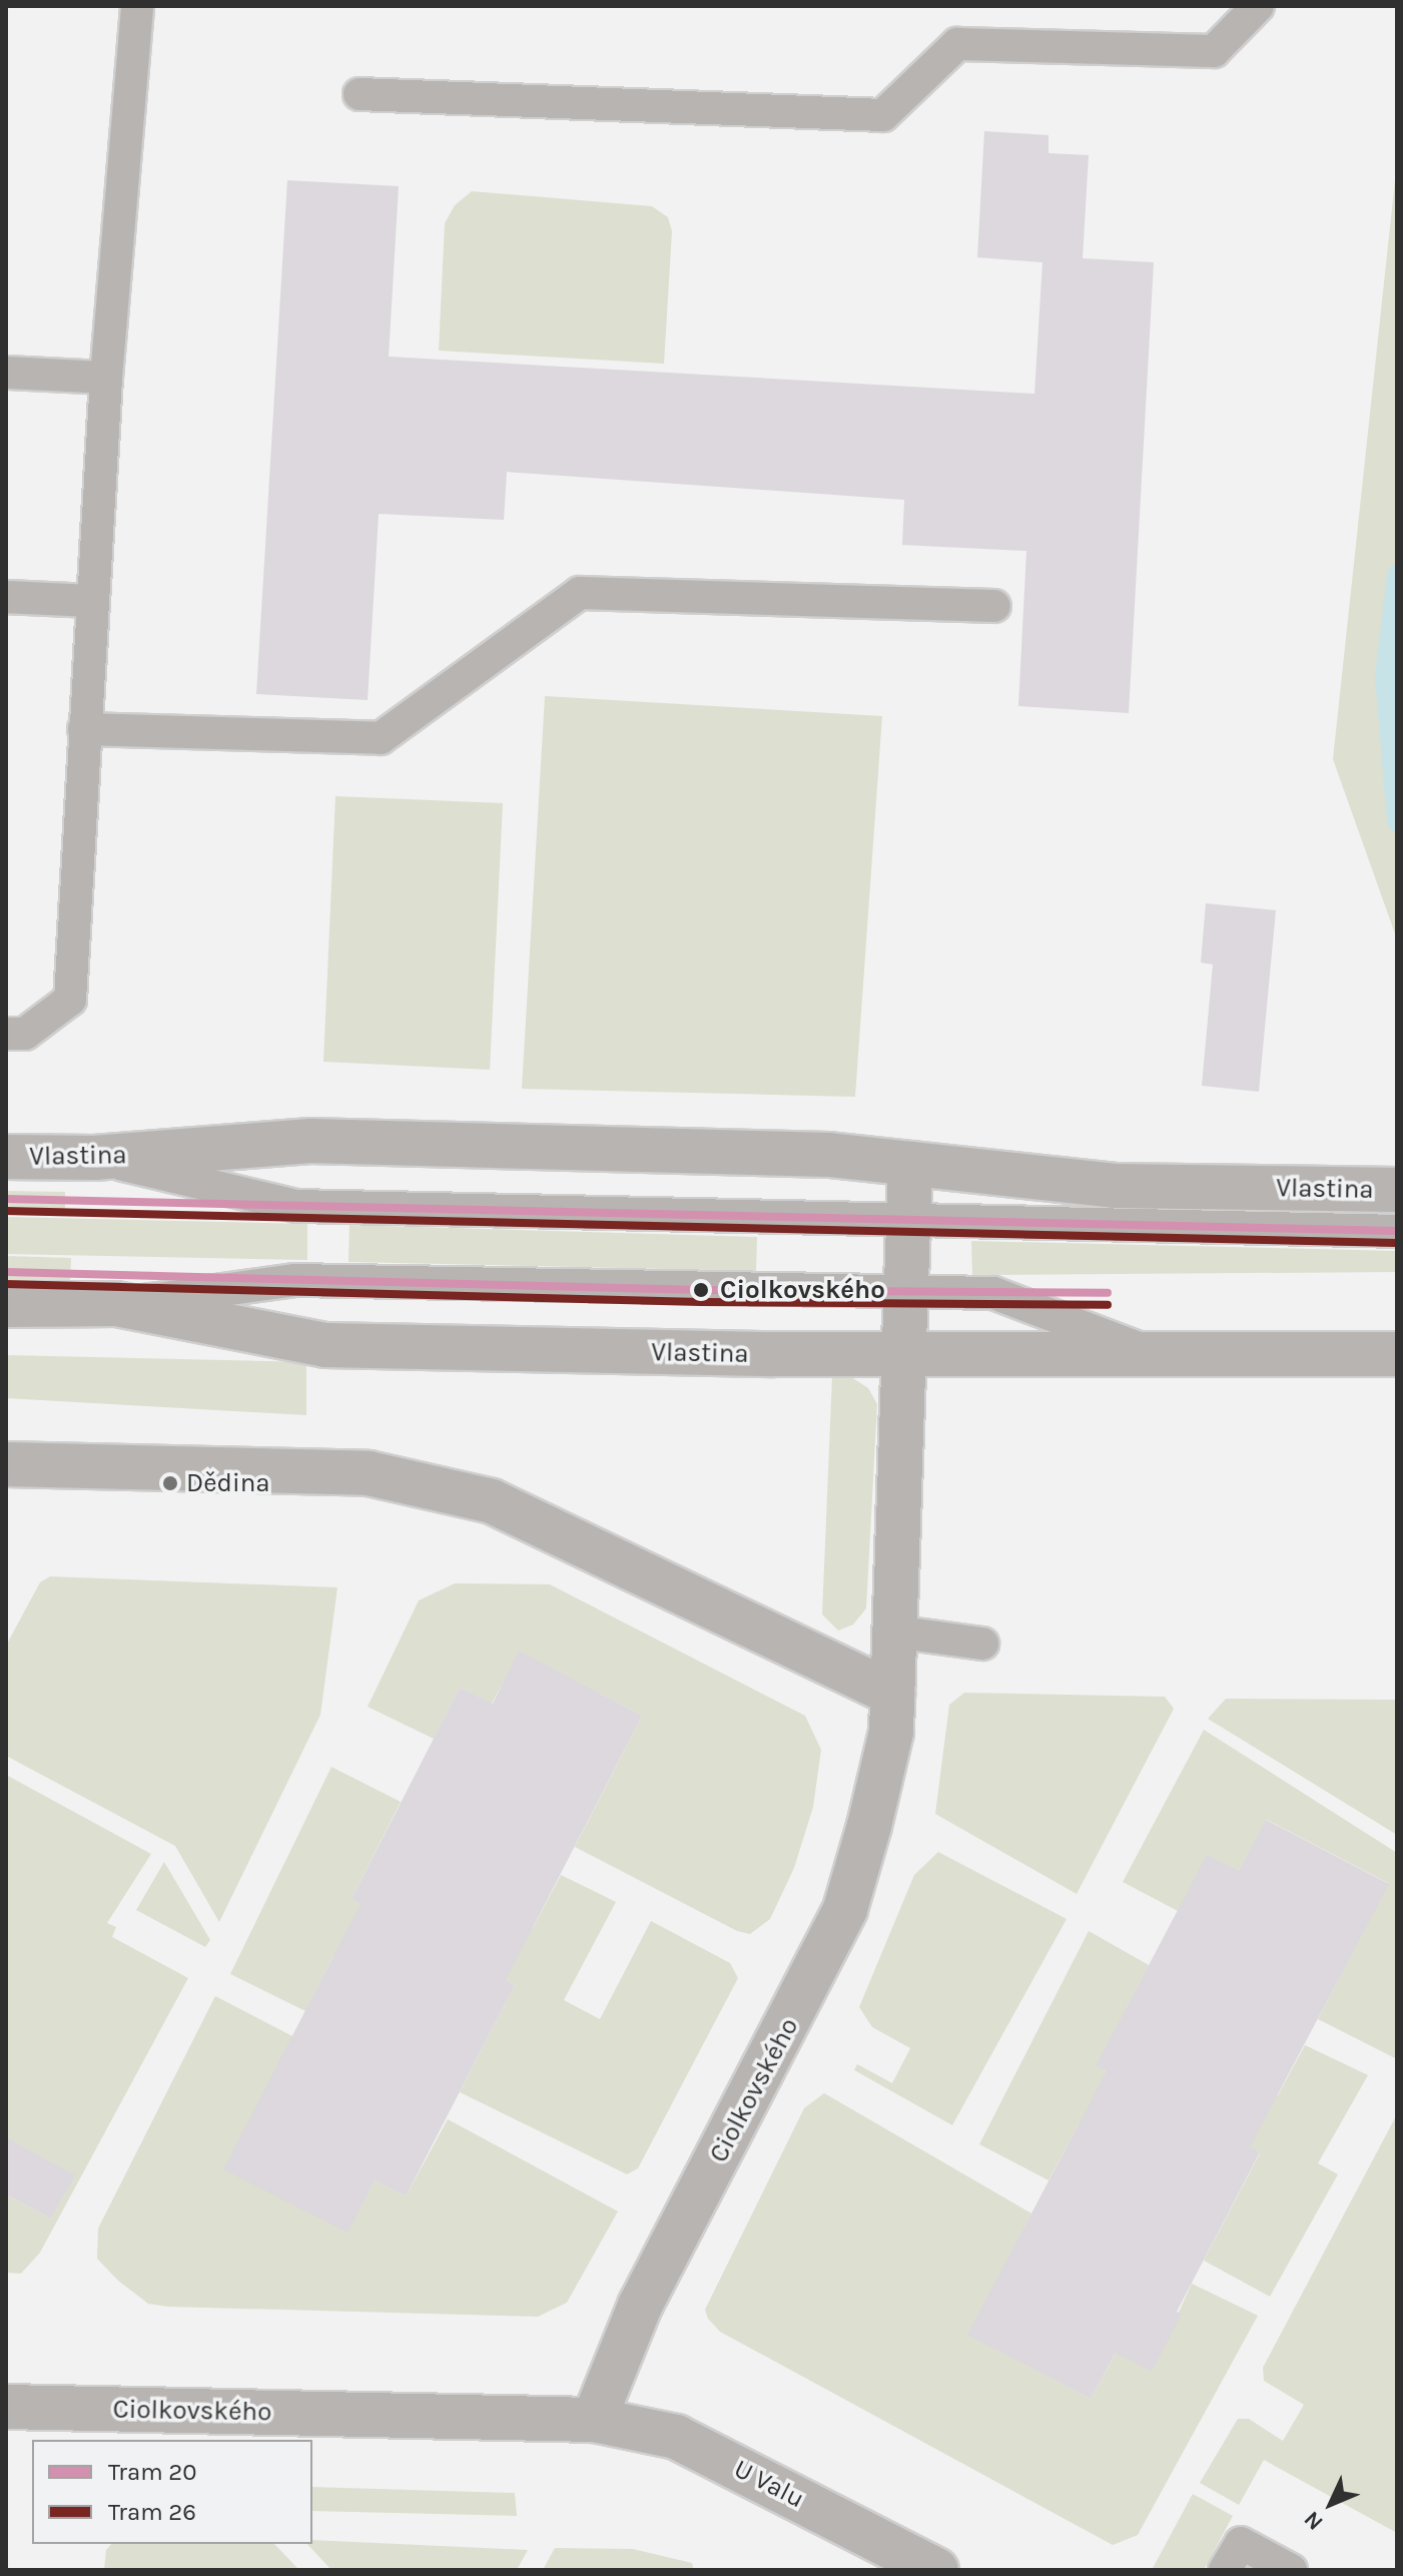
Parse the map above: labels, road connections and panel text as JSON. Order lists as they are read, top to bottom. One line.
{"streets":{"street":["Vlastina","Ciolkovského","U Valu"]},"crossings":[["Vlastina","Ciolkovského"],["Ciolkovského","U Valu"]],"places":["Ciolkovského","Dědina"],"lines":["tram line 20","tram line 26"],"legend":["Tram 20","Tram 26"],"north":"bottom left"}
